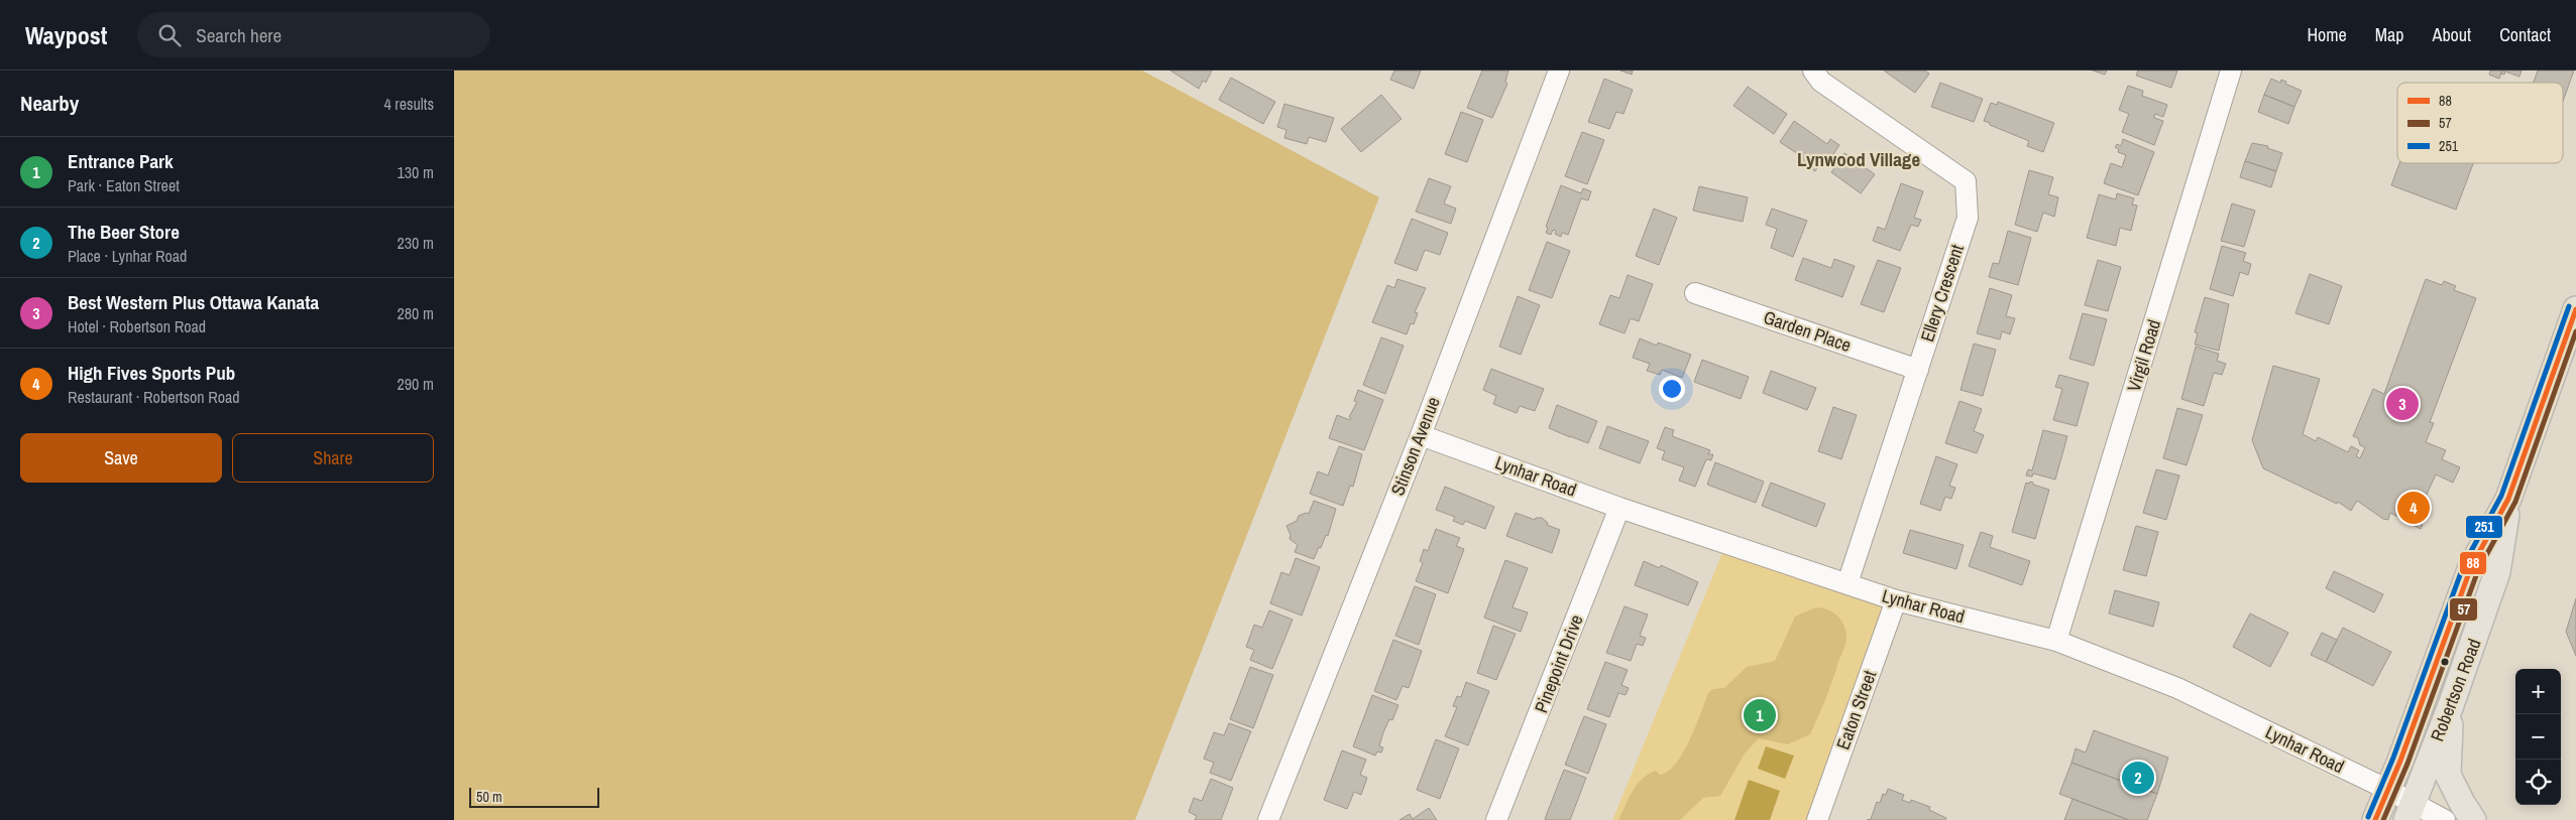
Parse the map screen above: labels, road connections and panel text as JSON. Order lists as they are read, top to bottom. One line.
{"streets":{"main road":["Robertson Road"],"street":["Ellery Crescent","Garden Place","Virgil Road","Stinson Avenue","Lynhar Road","Pinepoint Drive","Eaton Street"]},"crossings":[["Ellery Crescent","Garden Place"],["Ellery Crescent","Lynhar Road"],["Virgil Road","Lynhar Road"],["Stinson Avenue","Lynhar Road"],["Lynhar Road","Pinepoint Drive"],["Lynhar Road","Robertson Road"],["Lynhar Road","Eaton Street"]],"districts":["Lynwood Village"],"lines":["transit line 251","transit line 88","transit line 57"],"legend":["88","57","251"],"scale_bar":"50 m","page":{"header":"Waypost","search":"Search here","nav":["Home","Map","About","Contact"],"heading":["Nearby","4 results"],"list":[{"mark":"1","name":"Entrance Park","note":"Park · Eaton Street","value":"130 m"},{"mark":"2","name":"The Beer Store","note":"Place · Lynhar Road","value":"230 m"},{"mark":"3","name":"Best Western Plus Ottawa Kanata","note":"Hotel · Robertson Road","value":"280 m"},{"mark":"4","name":"High Fives Sports Pub","note":"Restaurant · Robertson Road","value":"290 m"}],"pins":["3","4","1","2"],"buttons":["Save","Share"],"map_buttons":["+","−"],"scale":"50 m"}}
